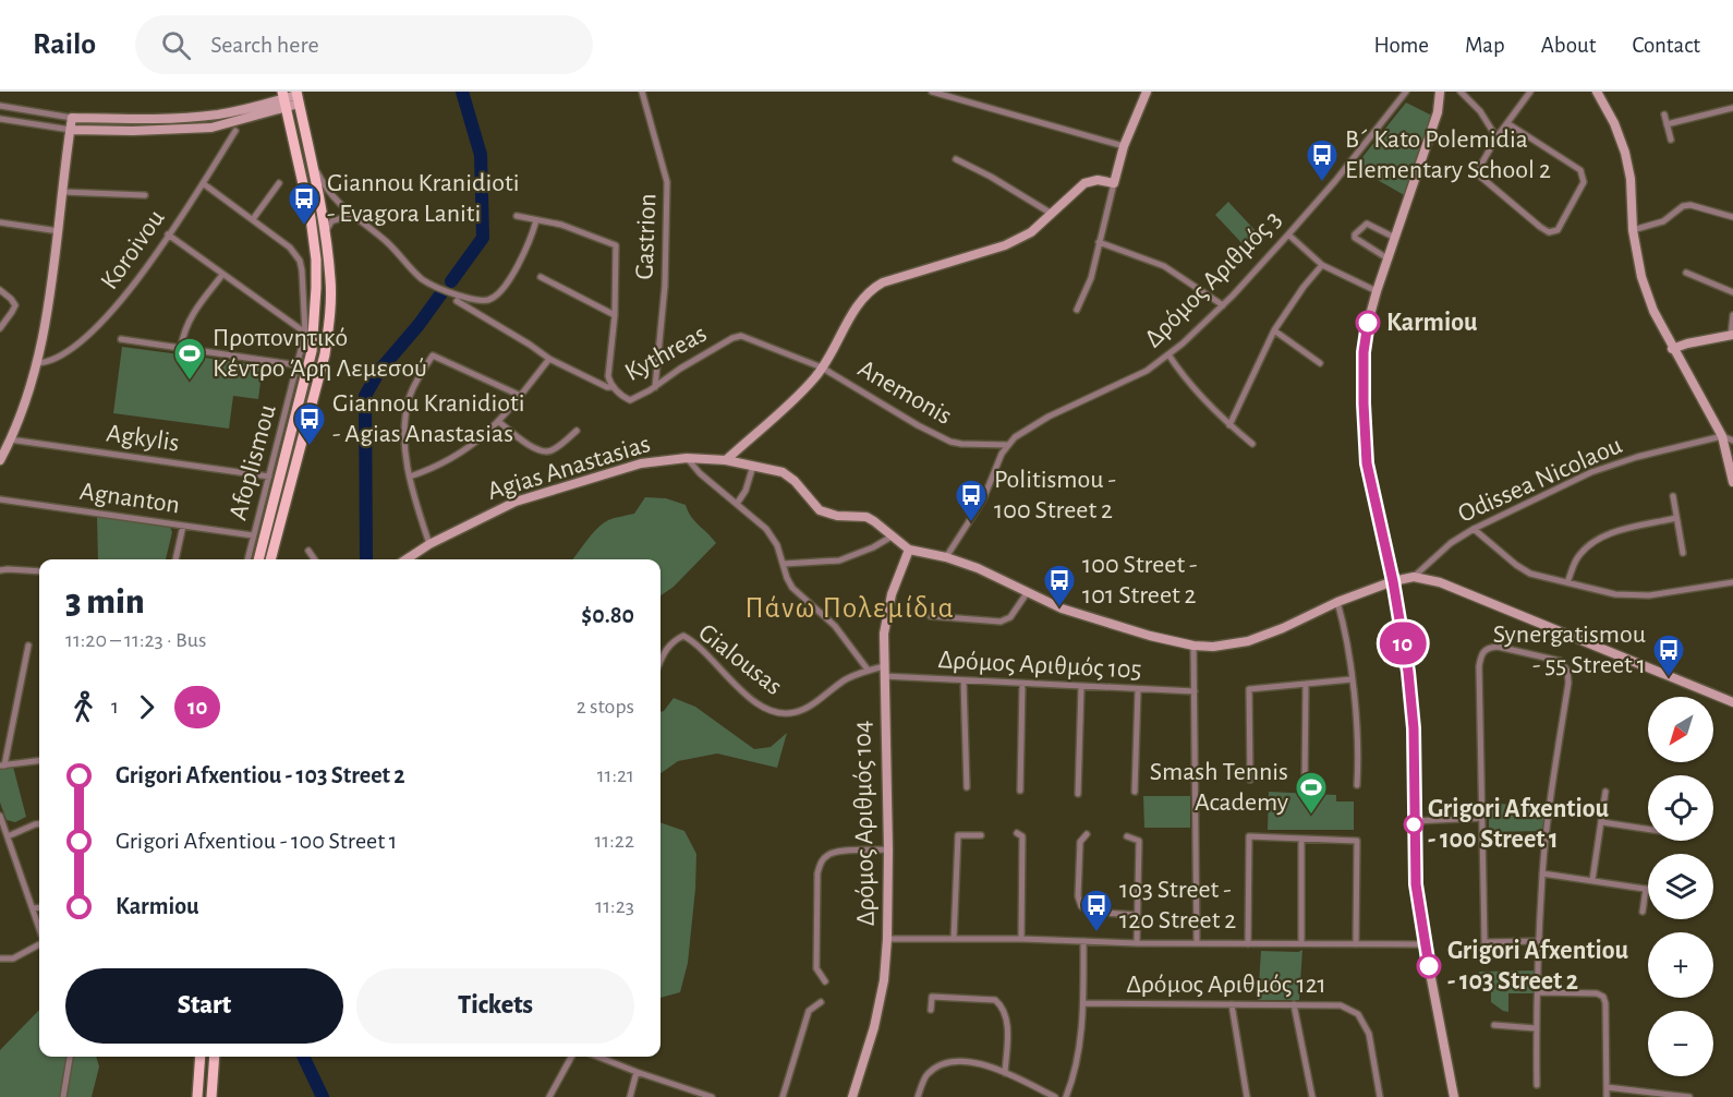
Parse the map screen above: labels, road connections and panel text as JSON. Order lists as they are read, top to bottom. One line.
{"streets":{"street":["Gastrion","Koroivou","Δρόμος Αριθμός 3","Kythreas","Anemonis","Agkylis","Afoplismou","Agias Anastasias","Odissea Nicolaou","Agnanton","Gialousas","Δρόμος Αριθμός 105","Δρόμος Αριθμός 104","Δρόμος Αριθμός 121"]},"crossings":[["Gastrion","Kythreas"],["Koroivou","Afoplismou"],["Δρόμος Αριθμός 3","Anemonis"],["Kythreas","Anemonis"],["Agkylis","Afoplismou"],["Afoplismou","Agnanton"],["Agias Anastasias","Δρόμος Αριθμός 104"],["Gialousas","Δρόμος Αριθμός 104"],["Δρόμος Αριθμός 105","Δρόμος Αριθμός 104"]],"districts":["Πάνω Πολεμίδια"],"places":{"bus stop":["B´ Kato Polemidia Elementary School 2","Giannou Kranidioti - Evagora Laniti","Giannou Kranidioti - Agias Anastasias","Politismou - 100 Street 2","100 Street - 101 Street 2","Synergatismou - 55 Street 1","103 Street - 120 Street 2"],"other":["Karmiou","Grigori Afxentiou - 100 Street 1","Grigori Afxentiou - 103 Street 2"],"sports":["Προπονητικό Κέντρο Άρη Λεμεσού","Smash Tennis Academy"]},"lines":["bus line 10"],"north":"bottom left","page":{"header":"Railo","search":"Search here","nav":["Home","Map","About","Contact"],"on_map":"10","heading":["3 min","11:20 – 11:23 · Bus","$0.80"],"legs":["1","10","2 stops"],"map_buttons":["+","−"],"list":[{"name":"Grigori Afxentiou - 103 Street 2","value":"11:21"},{"name":"Grigori Afxentiou - 100 Street 1","value":"11:22"},{"name":"Karmiou","value":"11:23"}],"buttons":["Start","Tickets"]}}
